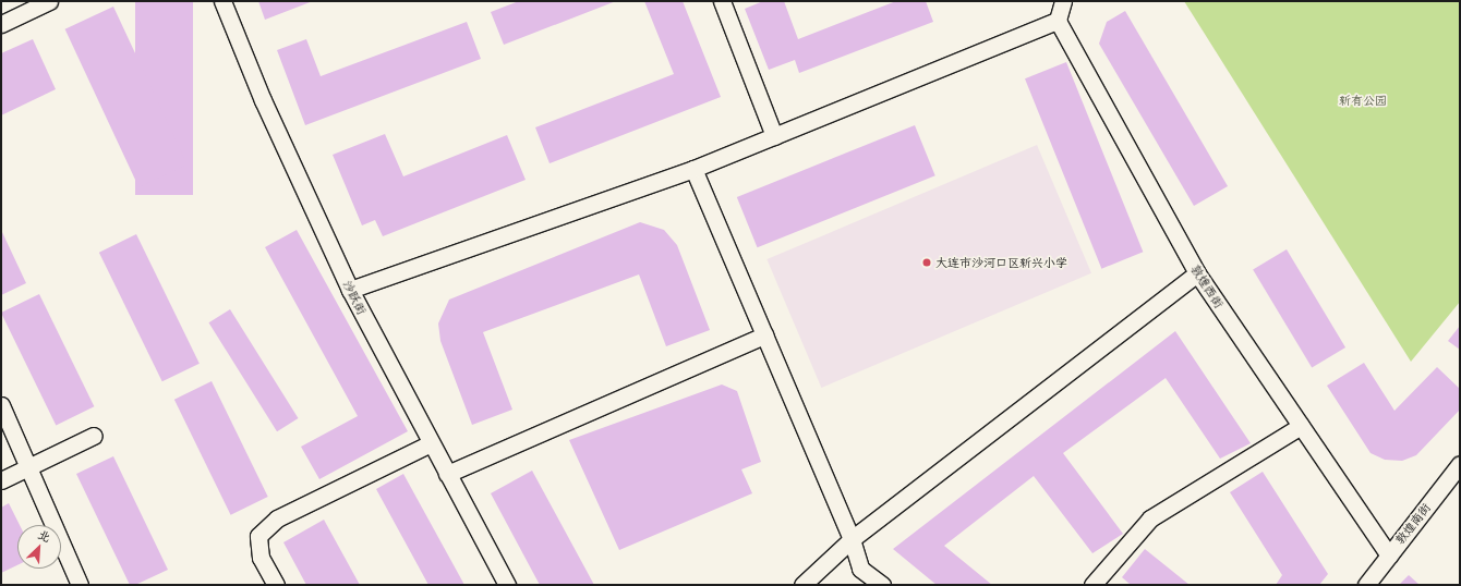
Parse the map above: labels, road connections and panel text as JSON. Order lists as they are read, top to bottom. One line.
{"streets":{"street":["敦煌西街","沙跃街","敦煌南街"]},"crossings":[["敦煌西街","敦煌南街"]],"parks":["新有公园"],"places":["大连市沙河口区新兴小学"],"north":"top right"}
